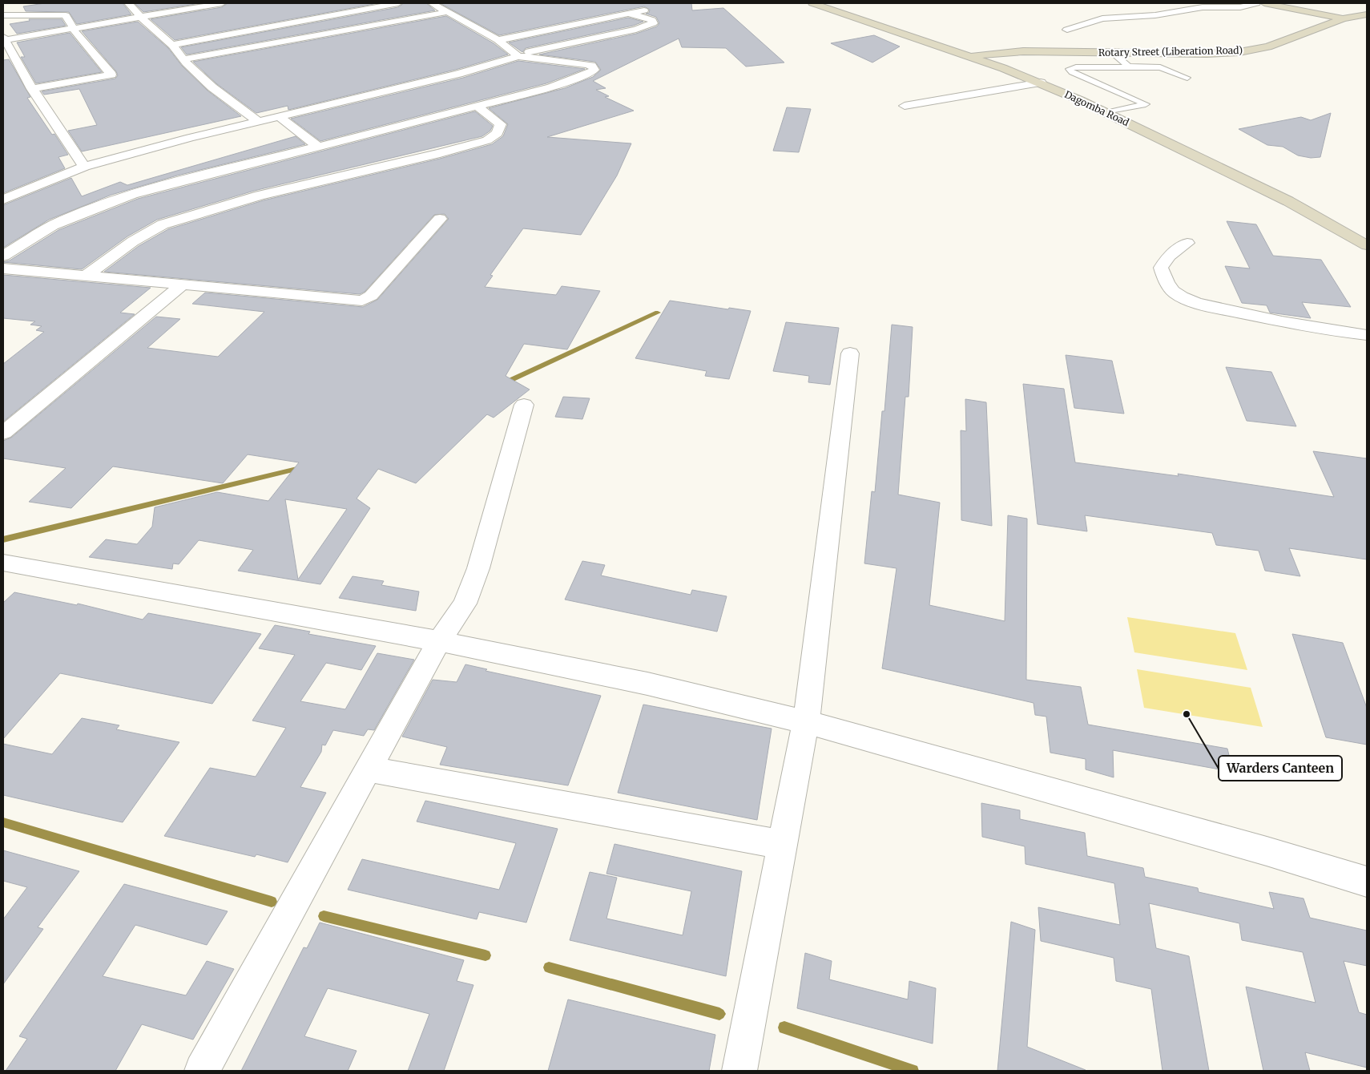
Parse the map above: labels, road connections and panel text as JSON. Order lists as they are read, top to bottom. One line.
{"streets":{"street":["Rotary Street (Liberation Road)","Dagomba Road"]},"crossings":[["Rotary Street (Liberation Road)","Dagomba Road"]],"places":["Warders Canteen"]}
